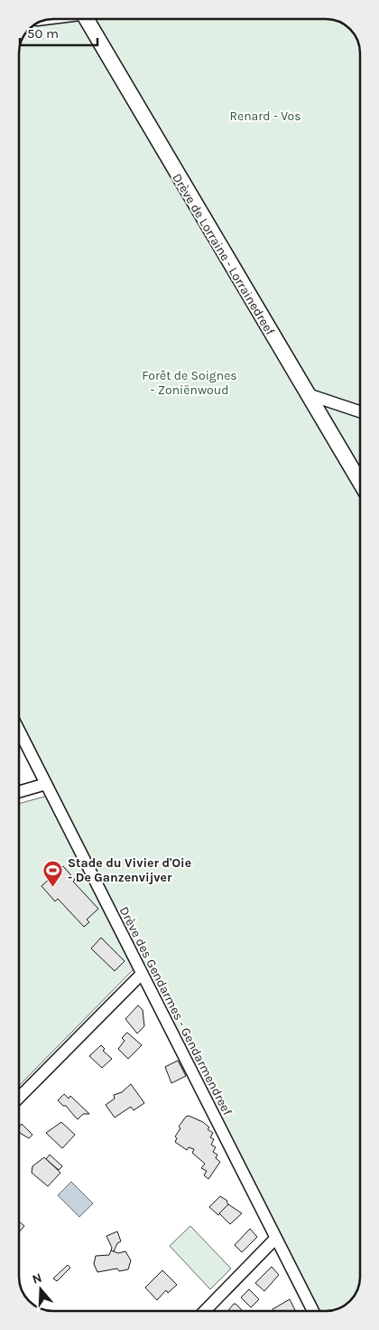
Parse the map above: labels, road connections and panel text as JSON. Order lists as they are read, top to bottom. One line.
{"streets":{"main road":["Drève de Lorraine - Lorrainedreef"],"street":["Drève des Gendarmes - Gendarmendreef"]},"parks":["Renard - Vos","Forêt de Soignes - Zoniënwoud"],"places":{"sports":["Stade du Vivier d'Oie - De Ganzenvijver"]},"scale_bar":"50 m","north":"top"}
